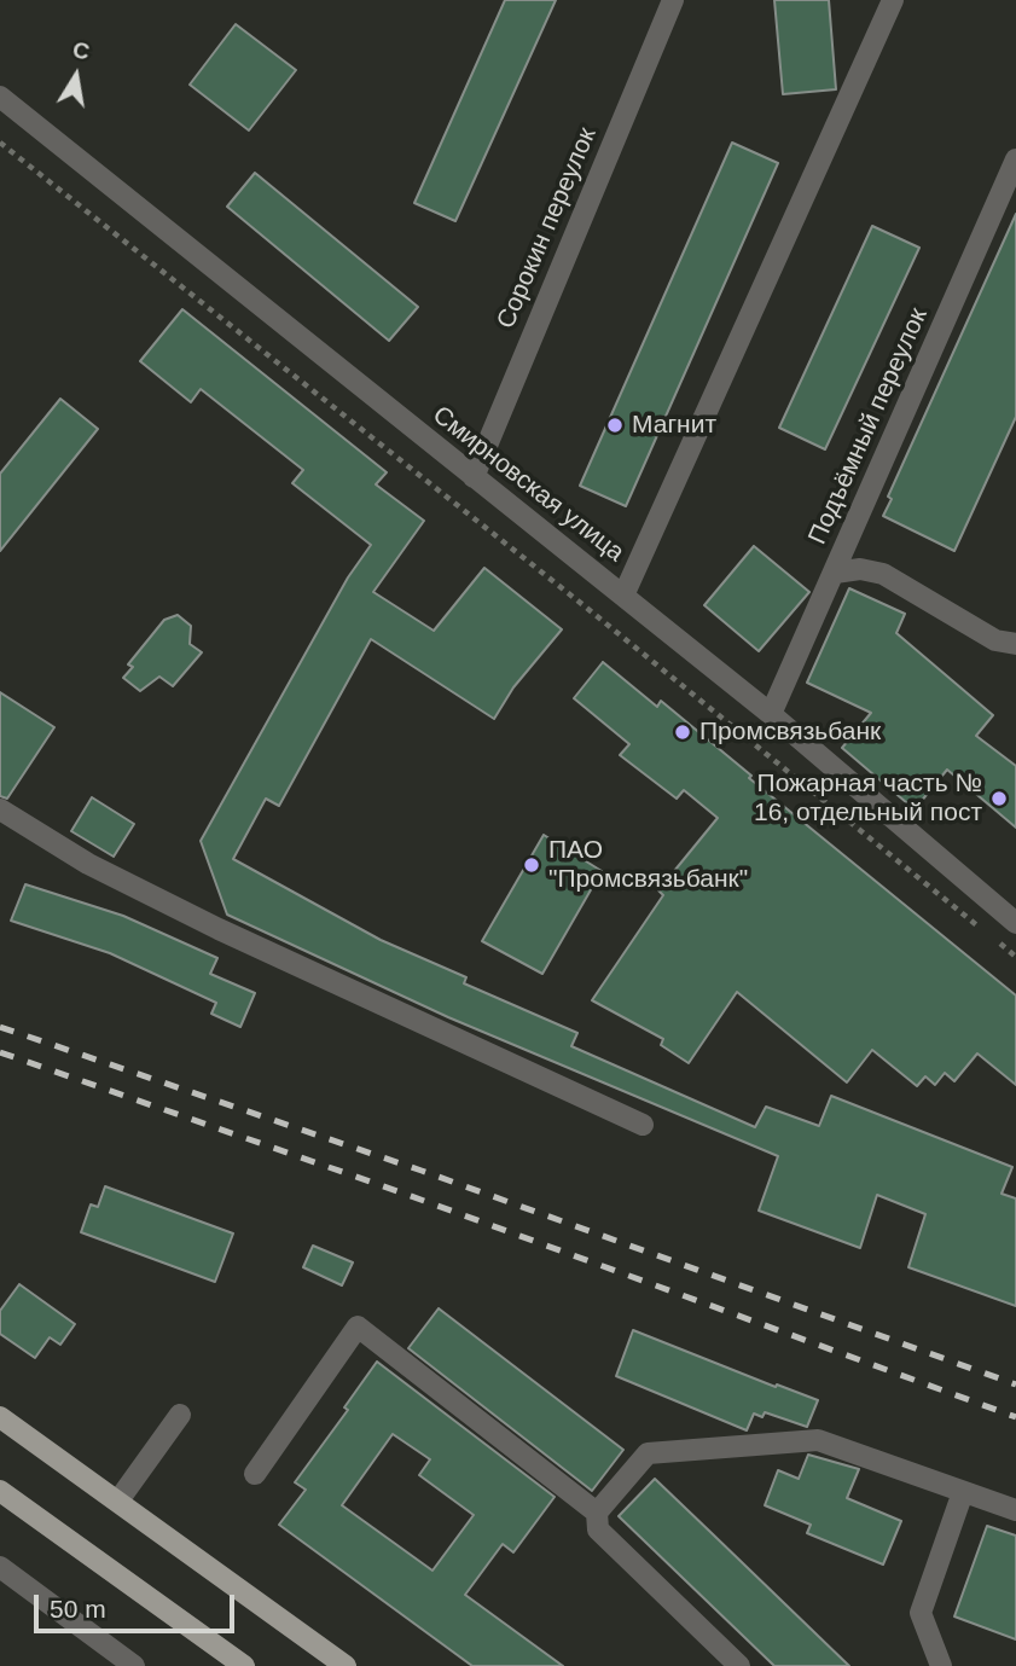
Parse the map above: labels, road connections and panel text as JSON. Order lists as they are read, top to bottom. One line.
{"streets":{"street":["Сорокин переулок","Подъёмный переулок","Смирновская улица"]},"crossings":[["Сорокин переулок","Смирновская улица"],["Подъёмный переулок","Смирновская улица"]],"places":["Магнит","Промсвязьбанк","Пожарная часть № 16, отдельный пост","ПАО \"Промсвязьбанк\""],"scale_bar":"50 m","north":"top"}
